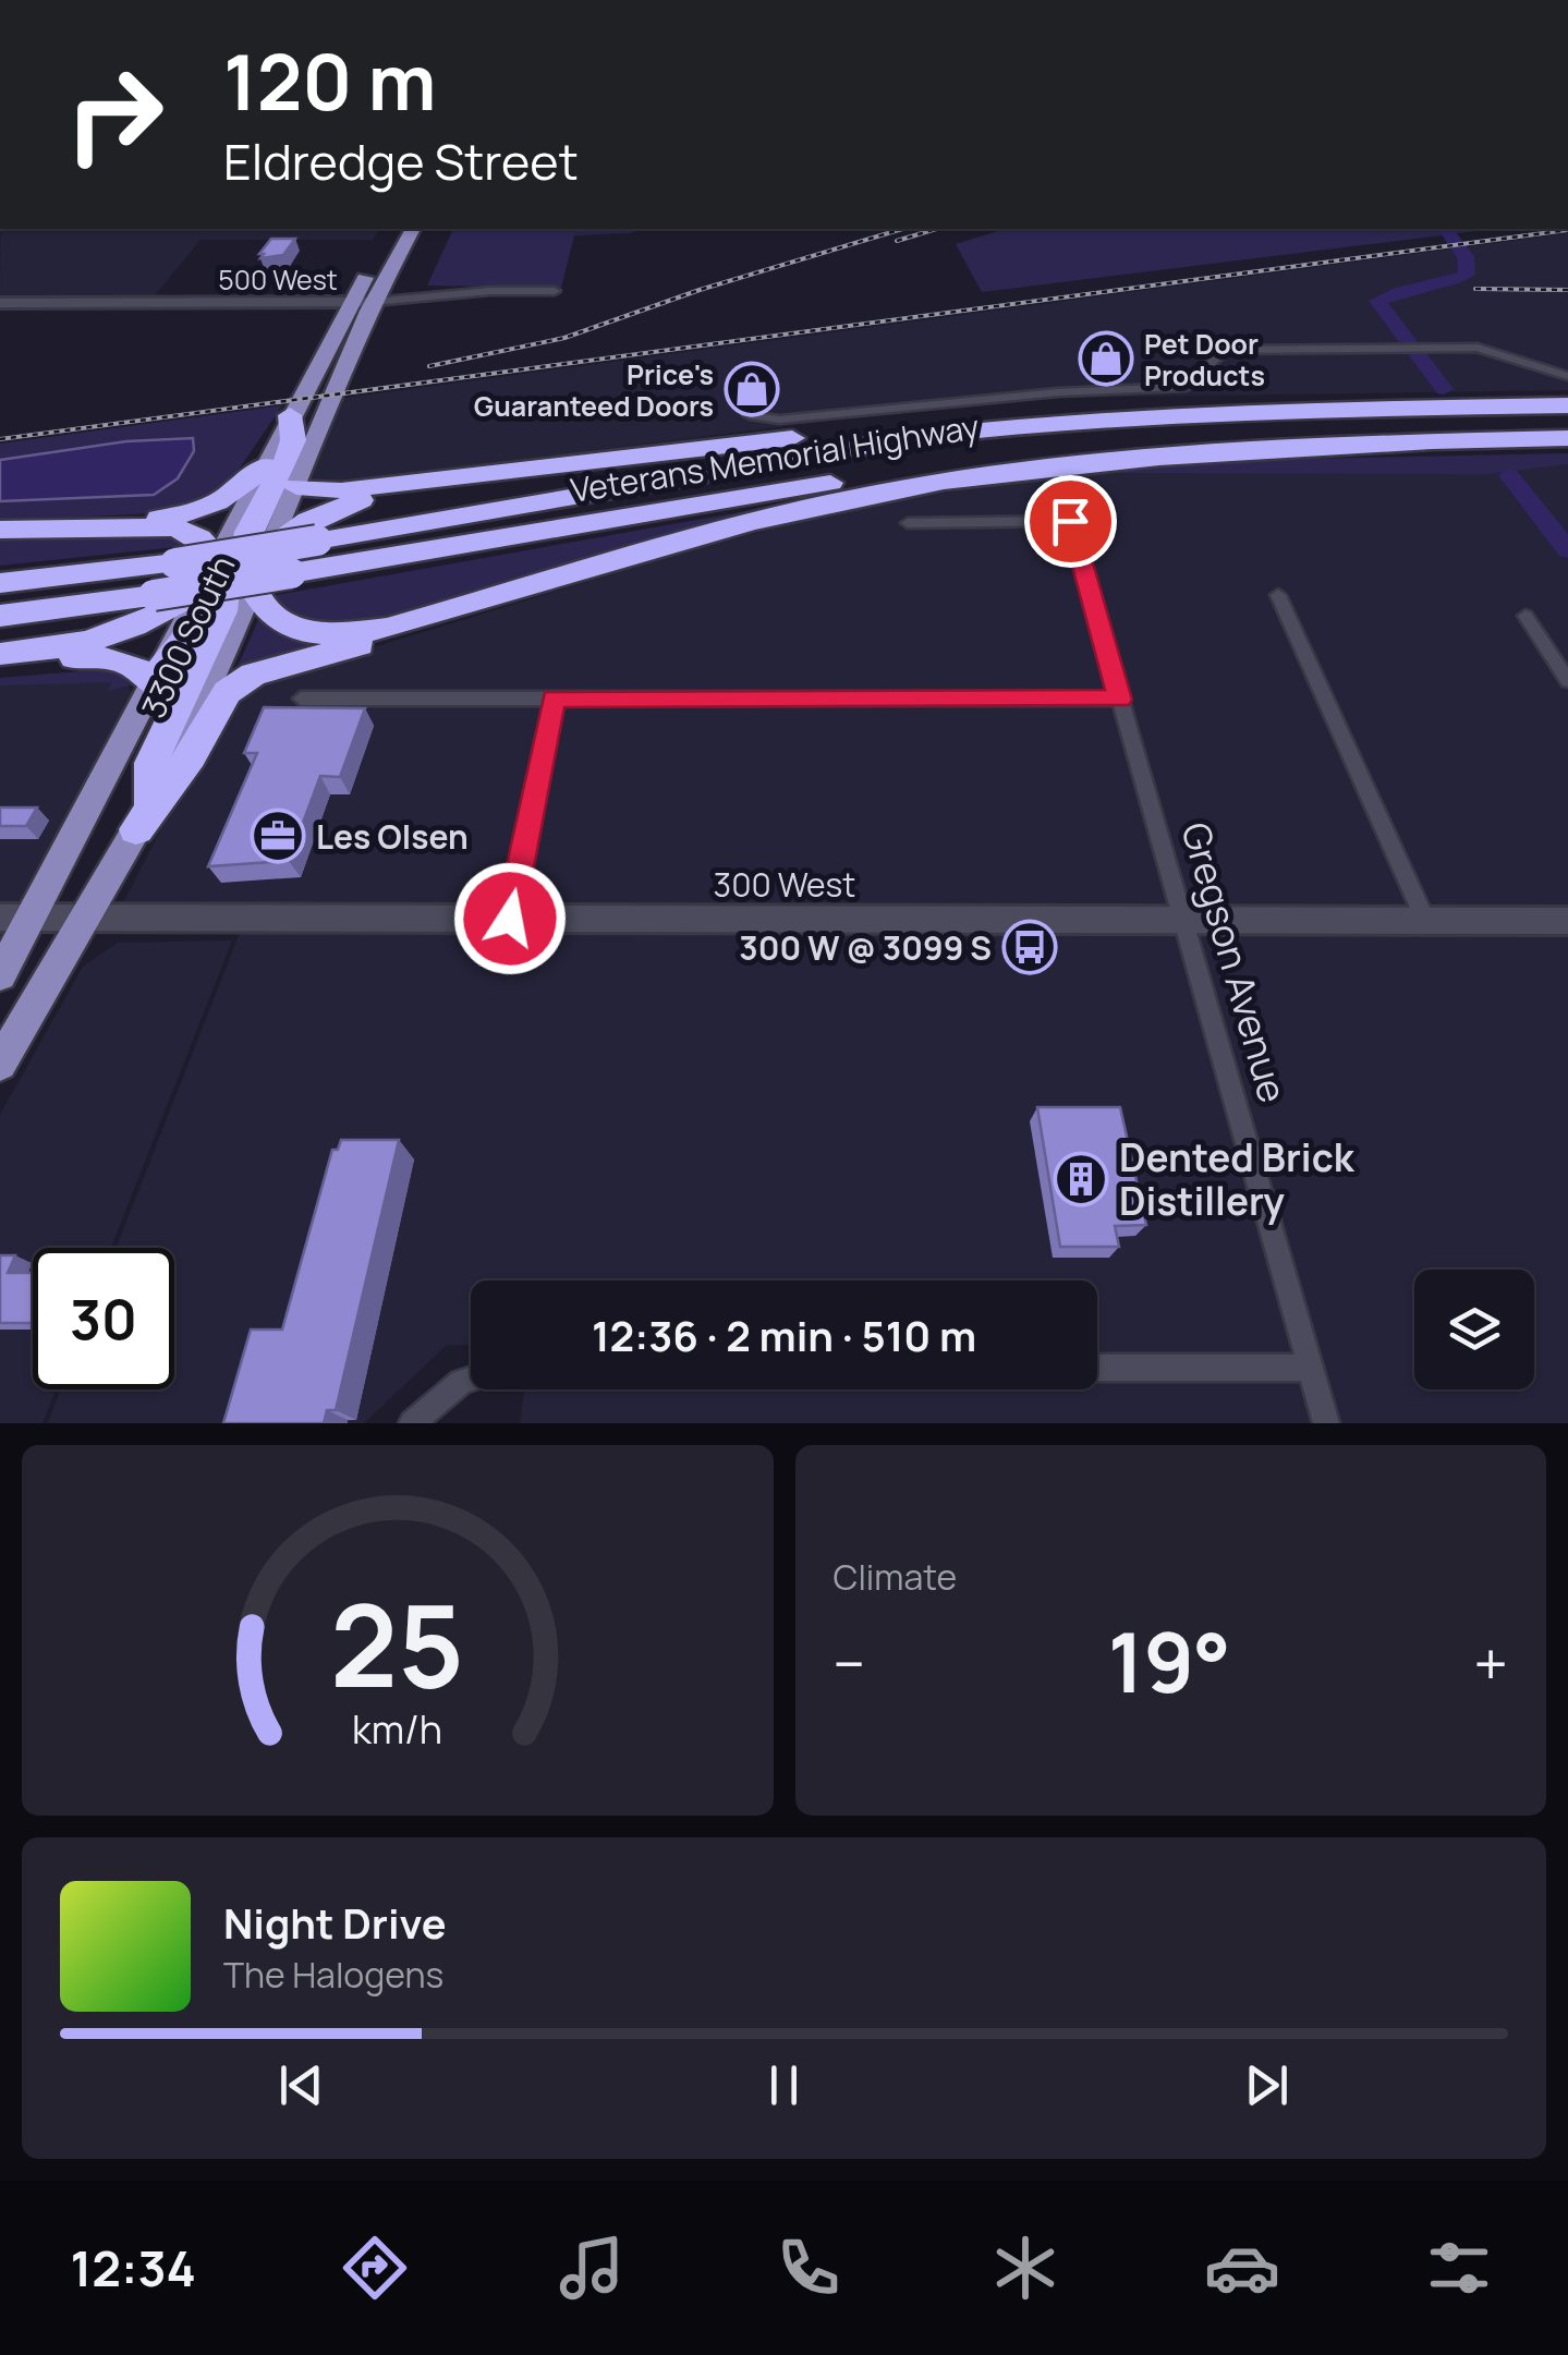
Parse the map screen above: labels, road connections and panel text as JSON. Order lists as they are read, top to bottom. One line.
{"streets":{"highway":["Veterans Memorial Highway"],"main road":["500 West","3300 South","300 West"],"street":["Gregson Avenue"]},"crossings":[["500 West","3300 South"],["3300 South","300 West"],["300 West","Gregson Avenue"]],"places":{"shop":["Pet Door Products","Price's Guaranteed Doors"],"office":["Les Olsen"],"bus stop":["300 W @ 3099 S"],"building":["Dented Brick Distillery"]},"page":{"turn":["120 m","Eldredge Street"],"limit":"30","trip":"12:36 · 2 min · 510 m","tile":"Climate","heat":["−","19°","+"],"song":["Night Drive","The Halogens"],"tabs":"12:34","gauge":["25","km/h"]}}
